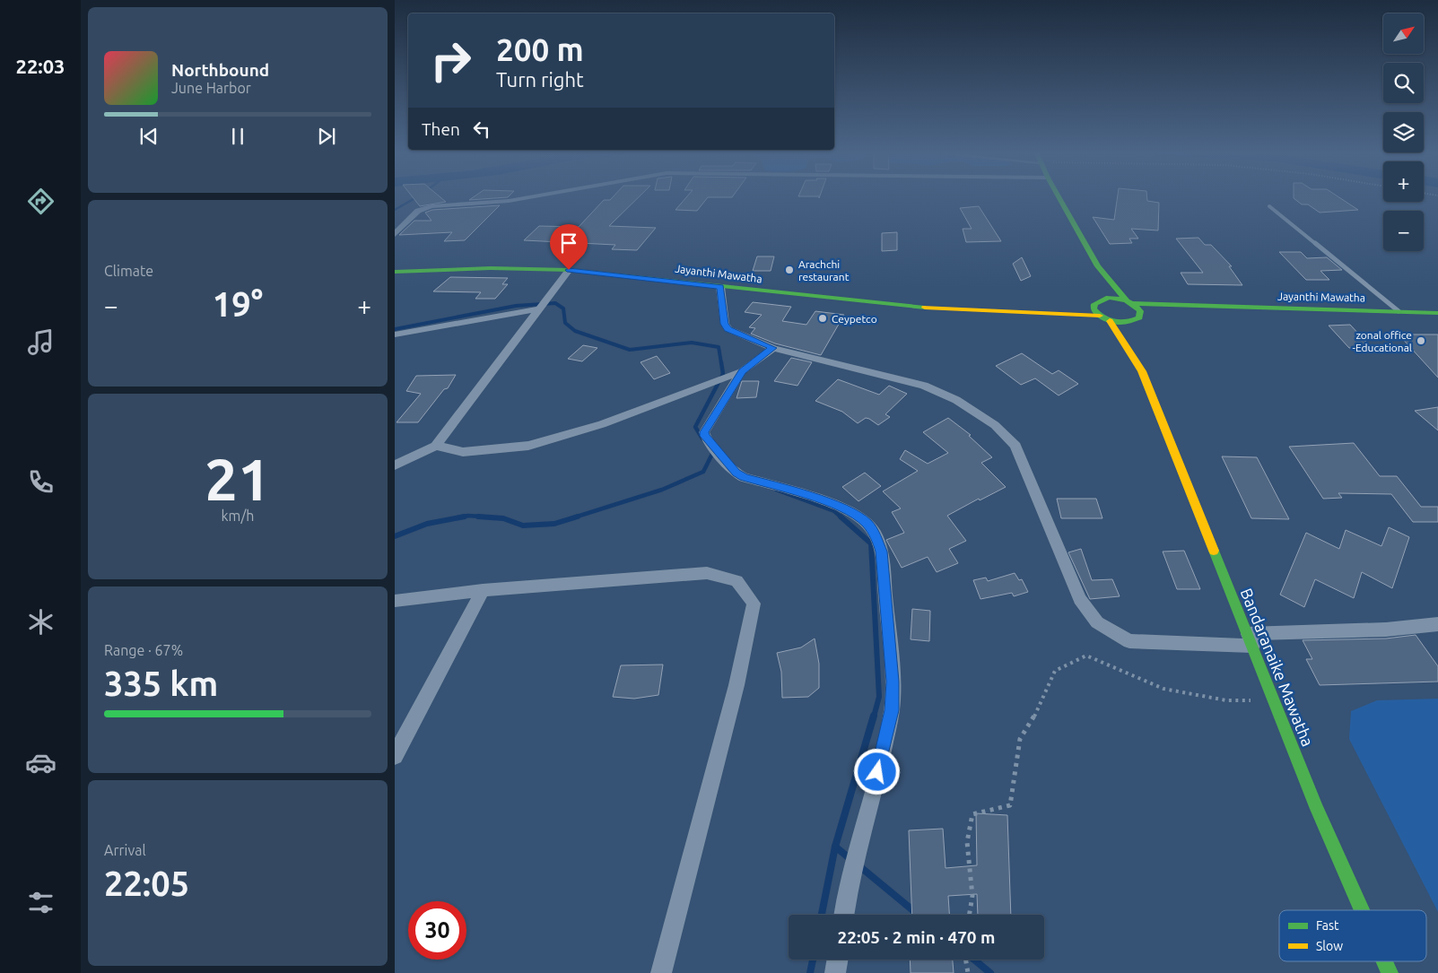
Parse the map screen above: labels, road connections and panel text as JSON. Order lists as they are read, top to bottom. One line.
{"streets":{"main road":["Jayanthi Mawatha","Bandaranaike Mawatha"]},"crossings":[["Jayanthi Mawatha","Bandaranaike Mawatha"]],"places":["Arachchi restaurant","Ceypetco","zonal office -Educational"],"legend":["Fast","Slow"],"north":"top right","page":{"tabs":"22:03","map_buttons":["+","−"],"turn":["200 m","Turn right"],"song":["Northbound","June Harbor"],"then":"Then","tile":["Climate",["21","km/h"],["Range · 67%","335 km"],["Arrival","22:05"]],"heat":["−","19°","+"],"limit":"30","trip":"22:05 · 2 min · 470 m"}}
